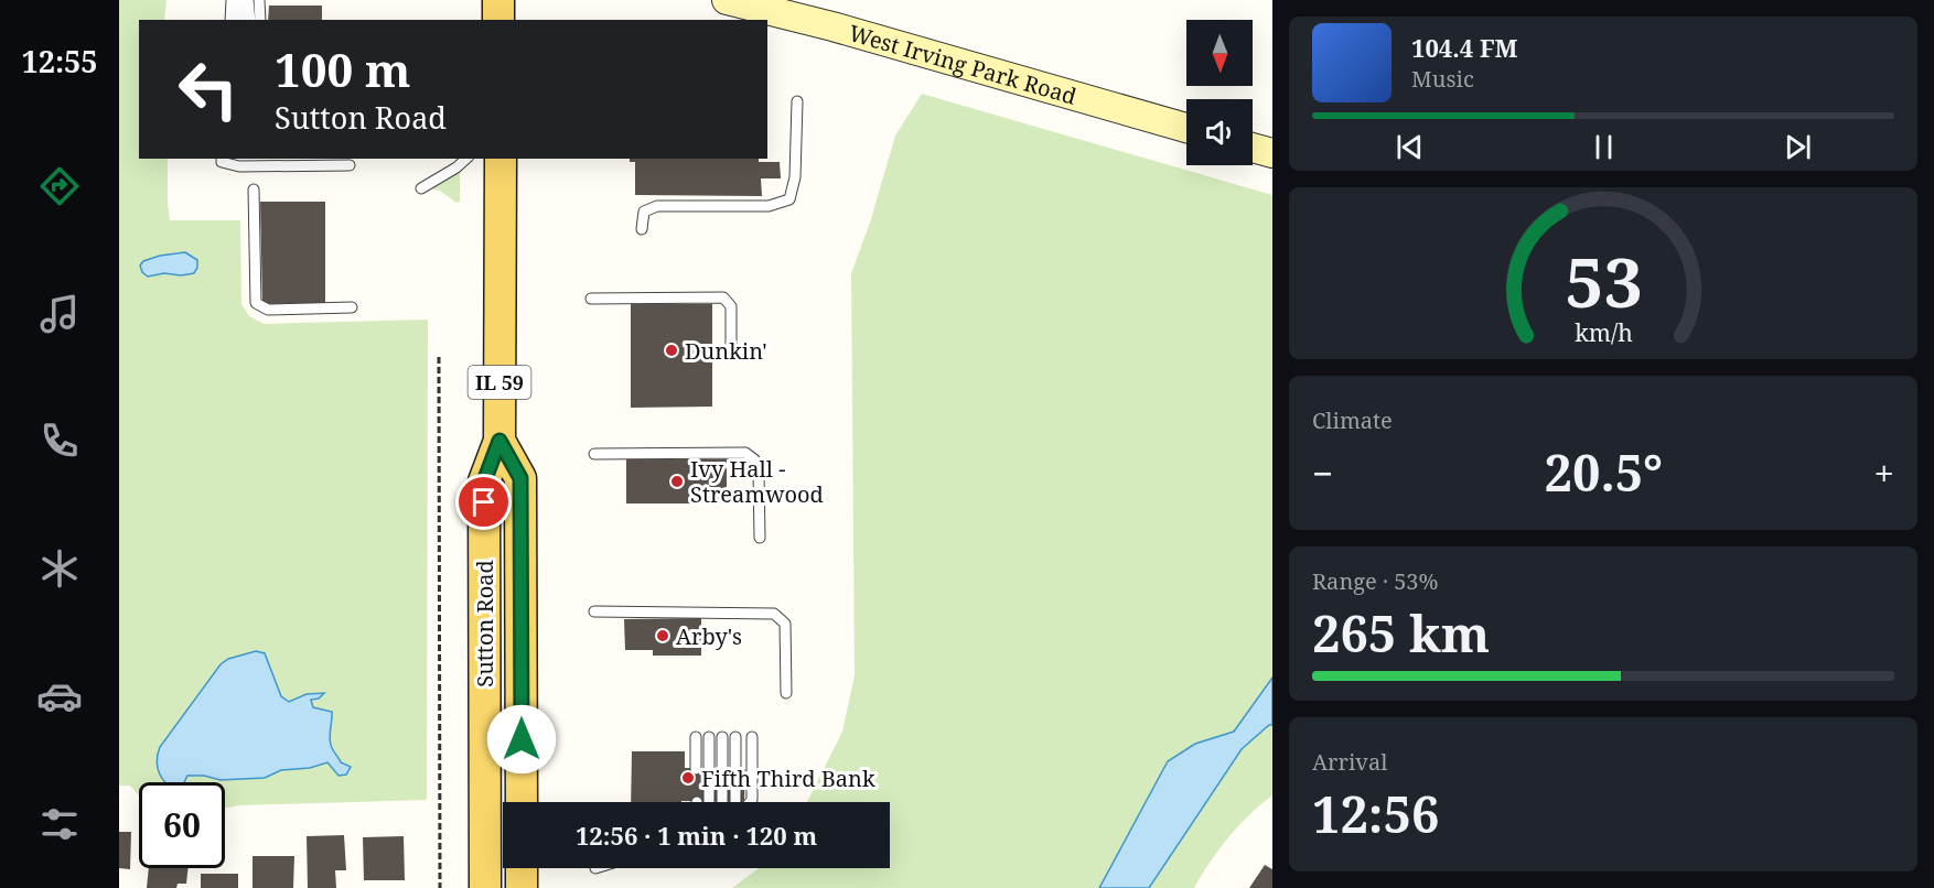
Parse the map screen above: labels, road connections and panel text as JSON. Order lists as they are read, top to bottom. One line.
{"streets":{"main road":["West Irving Park Road","IL 59","Sutton Road"]},"crossings":[["IL 59","Sutton Road"]],"places":["Dunkin'","Ivy Hall - Streamwood","Arby's","Fifth Third Bank"],"north":"bottom","page":{"tabs":"12:55","turn":["100 m","Sutton Road"],"song":["104.4 FM","Music"],"tile":["Climate",["Range · 53%","265 km"],["Arrival","12:56"]],"heat":["−","20.5°","+"],"limit":"60","trip":"12:56 · 1 min · 120 m","gauge":["53","km/h"]}}
